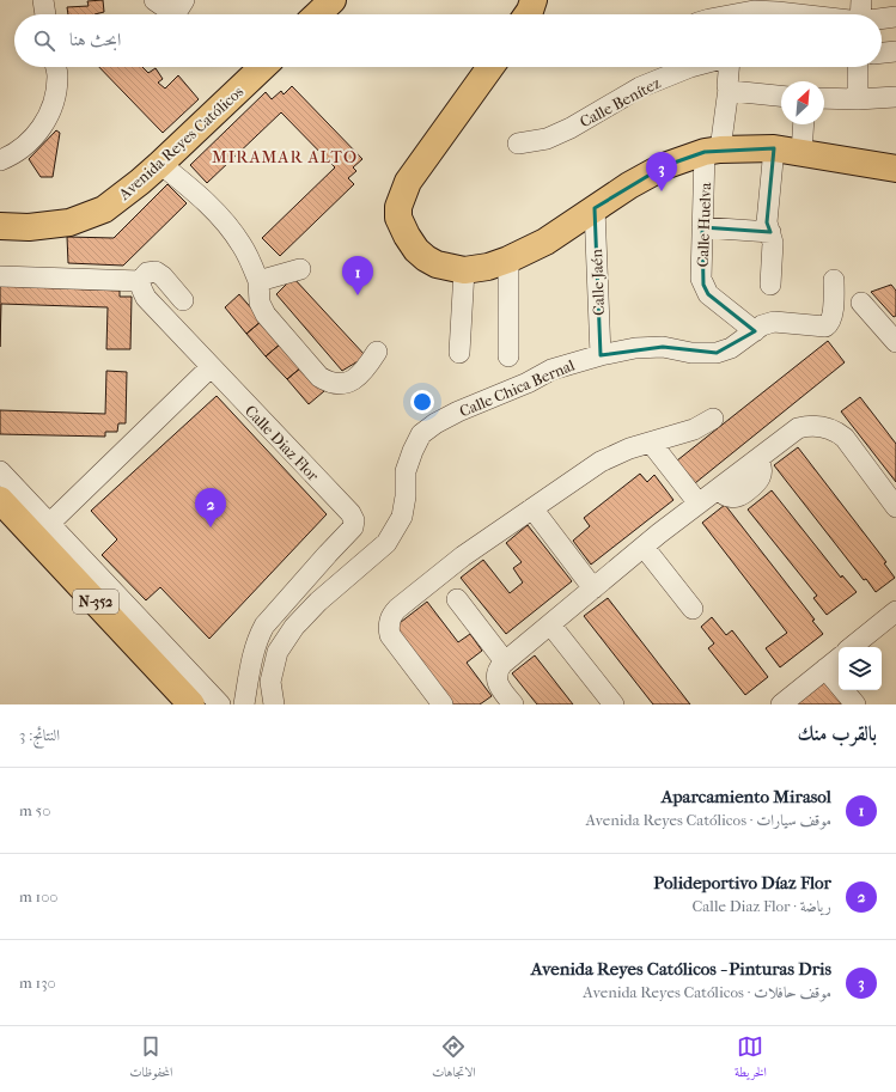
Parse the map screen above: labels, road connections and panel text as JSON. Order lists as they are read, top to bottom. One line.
{"streets":{"main road":["Avenida Reyes Católicos","N-352"],"street":["Calle Benítez","Calle Huelva","Calle Jaén","Calle Chica Bernal","Calle Diaz Flor"]},"crossings":[["Calle Huelva","Calle Chica Bernal"],["Calle Jaén","Calle Chica Bernal"]],"districts":["MIRAMAR ALTO"],"north":"top right","page":{"search":"ابحث هنا","pins":["3","1","2"],"heading":["بالقرب منك","النتائج: 3"],"list":[{"mark":"1","name":"Aparcamiento Mirasol","note":"موقف سيارات · Avenida Reyes Católicos","value":"50 m"},{"mark":"2","name":"Polideportivo Díaz Flor","note":"رياضة · Calle Diaz Flor","value":"100 m"},{"mark":"3","name":"Avenida Reyes Católicos - Pinturas Dris","note":"موقف حافلات · Avenida Reyes Católicos","value":"130 m"}],"nav":["الخريطة","الاتجاهات","المحفوظات"]}}
